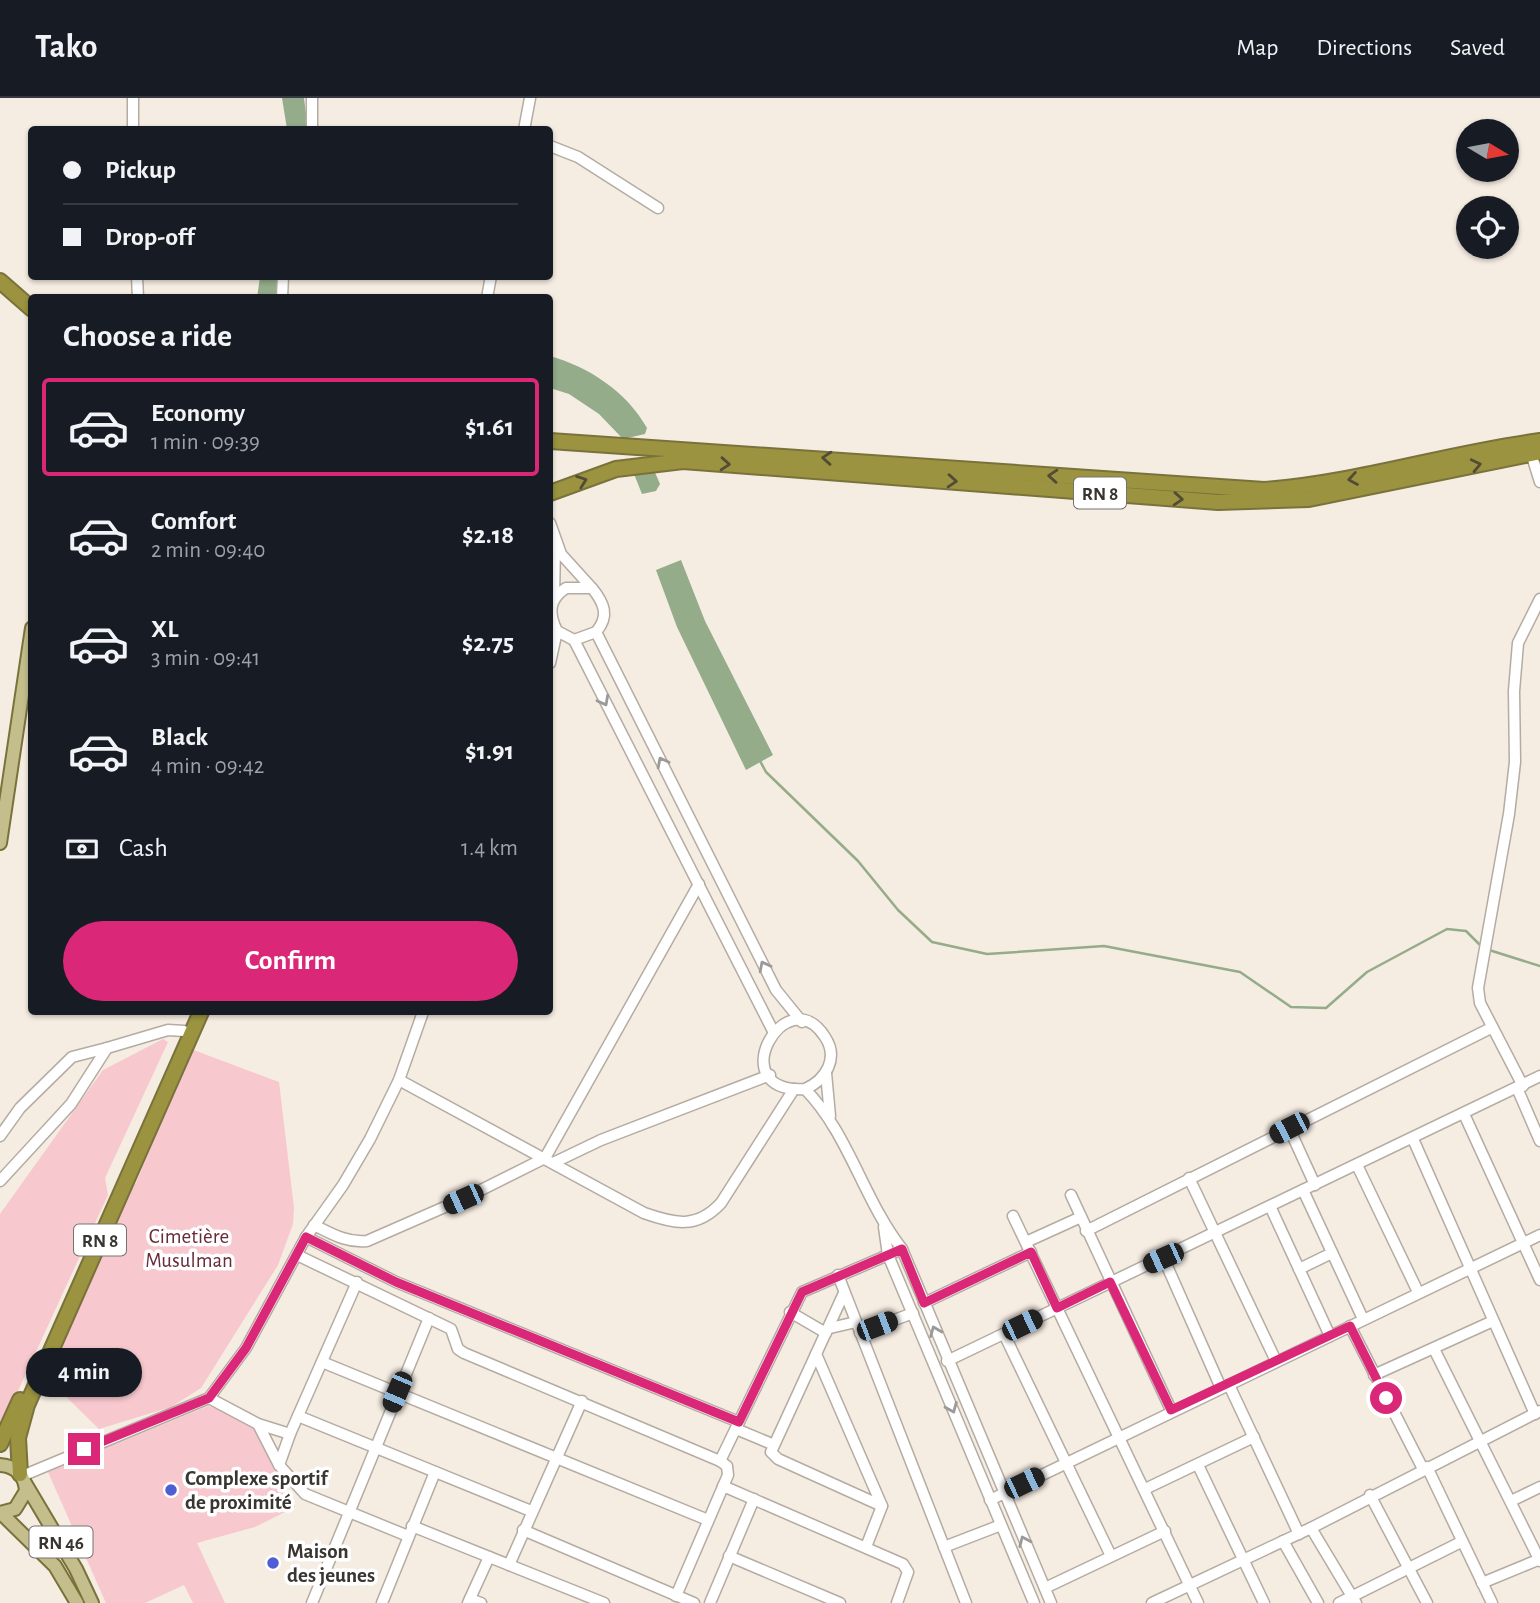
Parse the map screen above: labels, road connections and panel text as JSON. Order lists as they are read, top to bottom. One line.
{"streets":{"highway":["RN 8"],"main road":["RN 46"]},"crossings":[["RN 8","RN 46"]],"parks":["Cimetière Musulman"],"places":["Complexe sportif de proximité","Maison des jeunes"],"north":"right","page":{"header":"Tako","nav":["Map","Directions","Saved"],"banner":["Pickup","Drop-off"],"heading":"Choose a ride","list":[{"name":"Economy","note":"1 min · 09:39","value":"$1.61"},{"name":"Comfort","note":"2 min · 09:40","value":"$2.18"},{"name":"XL","note":"3 min · 09:41","value":"$2.75"},{"name":"Black","note":"4 min · 09:42","value":"$1.91"}],"pay":["Cash","1.4 km"],"buttons":"Confirm","bubble":"4 min"}}
